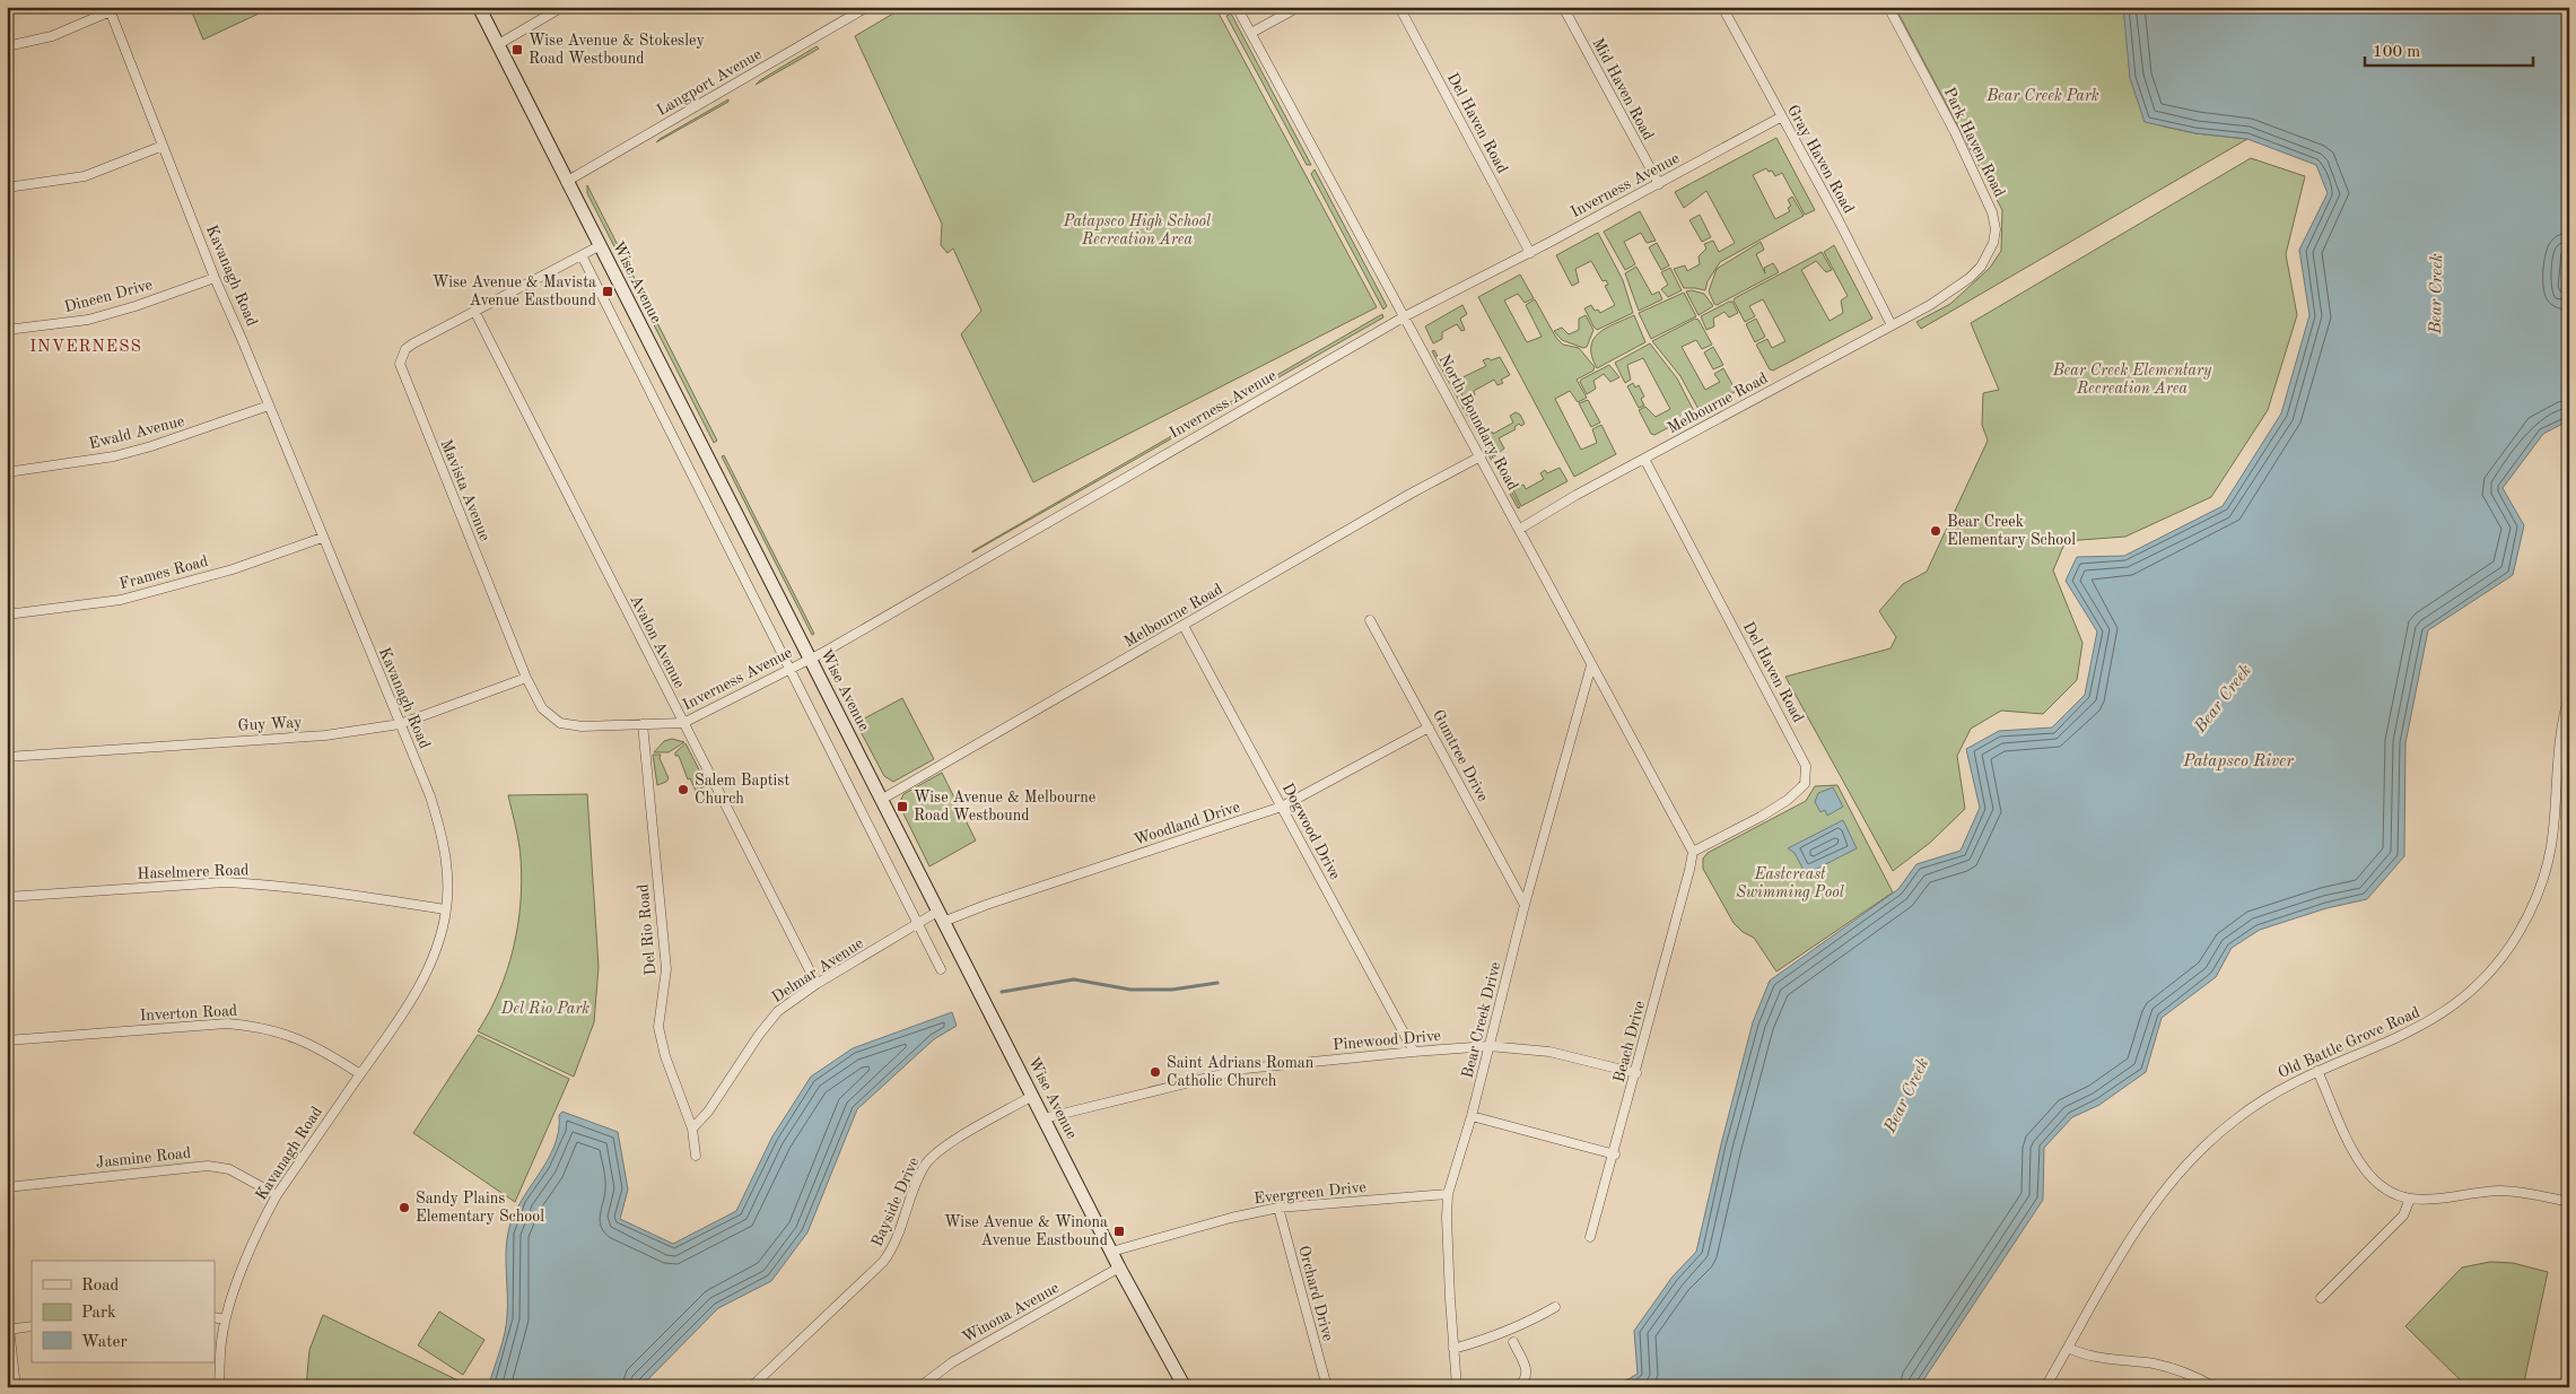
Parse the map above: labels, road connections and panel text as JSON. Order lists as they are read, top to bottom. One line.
{"streets":{"main road":["Wise Avenue"],"street":["Langport Avenue","Mid Haven Road","Del Haven Road","Park Haven Road","Gray Haven Road","Inverness Avenue","Kavanagh Road","Dineen Drive","Melbourne Road","North Boundary Road","Ewald Avenue","Mavista Avenue","Frames Road","Avalon Avenue","Guy Way","Gumtree Drive","Woodland Drive","Dogwood Drive","Haselmere Road","Del Rio Road","Delmar Avenue","Inverton Road","Bear Creek Drive","Pinewood Drive","Beach Drive","Old Battle Grove Road","Jasmine Road","Evergreen Drive","Bayside Drive","Orchard Drive","Winona Avenue"]},"crossings":[["Langport Avenue","Wise Avenue"],["Mid Haven Road","Inverness Avenue"],["Del Haven Road","Inverness Avenue"],["Del Haven Road","Melbourne Road"],["Del Haven Road","North Boundary Road"],["Del Haven Road","Beach Drive"],["Park Haven Road","Melbourne Road"],["Gray Haven Road","Inverness Avenue"],["Gray Haven Road","Melbourne Road"],["Inverness Avenue","Wise Avenue"],["Inverness Avenue","North Boundary Road"],["Inverness Avenue","Mavista Avenue"],["Inverness Avenue","Avalon Avenue"],["Kavanagh Road","Dineen Drive"],["Kavanagh Road","Ewald Avenue"],["Kavanagh Road","Frames Road"],["Kavanagh Road","Guy Way"],["Kavanagh Road","Haselmere Road"],["Kavanagh Road","Inverton Road"],["Kavanagh Road","Jasmine Road"],["Wise Avenue","Melbourne Road"],["Wise Avenue","Mavista Avenue"],["Wise Avenue","Woodland Drive"],["Wise Avenue","Delmar Avenue"],["Wise Avenue","Pinewood Drive"],["Wise Avenue","Evergreen Drive"],["Wise Avenue","Bayside Drive"],["Wise Avenue","Winona Avenue"],["Melbourne Road","North Boundary Road"],["Melbourne Road","Dogwood Drive"],["North Boundary Road","Bear Creek Drive"],["North Boundary Road","Beach Drive"],["Mavista Avenue","Avalon Avenue"],["Mavista Avenue","Guy Way"],["Mavista Avenue","Del Rio Road"],["Avalon Avenue","Delmar Avenue"],["Gumtree Drive","Woodland Drive"],["Gumtree Drive","Bear Creek Drive"],["Woodland Drive","Dogwood Drive"],["Woodland Drive","Delmar Avenue"],["Dogwood Drive","Pinewood Drive"],["Del Rio Road","Delmar Avenue"],["Bear Creek Drive","Pinewood Drive"],["Bear Creek Drive","Evergreen Drive"],["Pinewood Drive","Beach Drive"],["Evergreen Drive","Orchard Drive"]],"districts":["INVERNESS"],"water":["Bear Creek","Patapsco River"],"parks":["Bear Creek Park","Patapsco High School Recreation Area","Bear Creek Elementary Recreation Area","Eastcreast Swimming Pool","Del Rio Park"],"places":{"transit":["Wise Avenue & Stokesley Road Westbound","Wise Avenue & Mavista Avenue Eastbound","Wise Avenue & Melbourne Road Westbound","Wise Avenue & Winona Avenue Eastbound"],"other":["Bear Creek Elementary School","Salem Baptist Church","Saint Adrians Roman Catholic Church","Sandy Plains Elementary School"]},"legend":["Road","Park","Water"],"scale_bar":"100 m"}
